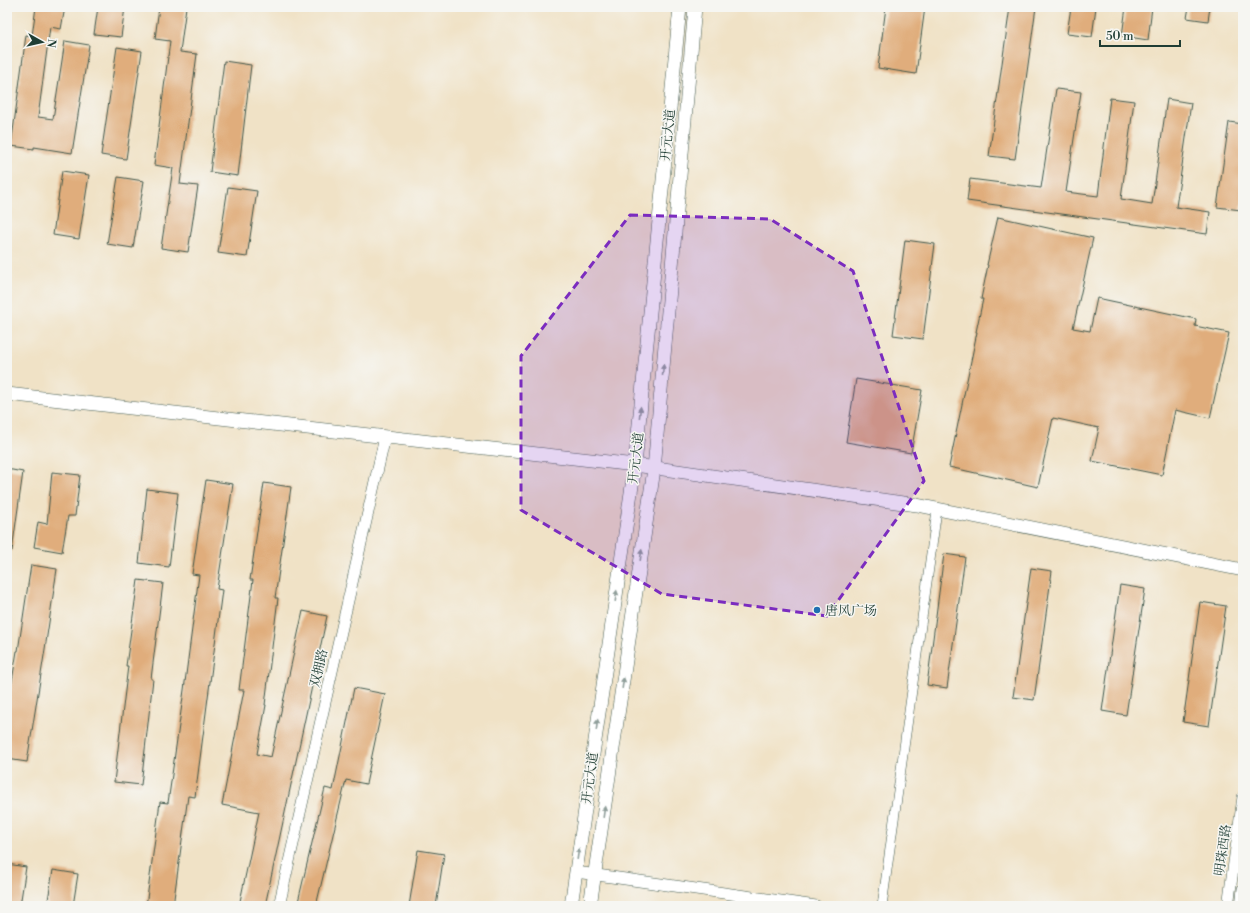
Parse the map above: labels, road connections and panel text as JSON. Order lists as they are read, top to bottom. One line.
{"streets":{"main road":["开元大道"],"street":["双拥路","明珠西路"]},"one_way":["开元大道"],"places":["唐风广场"],"scale_bar":"50 m","north":"right"}
